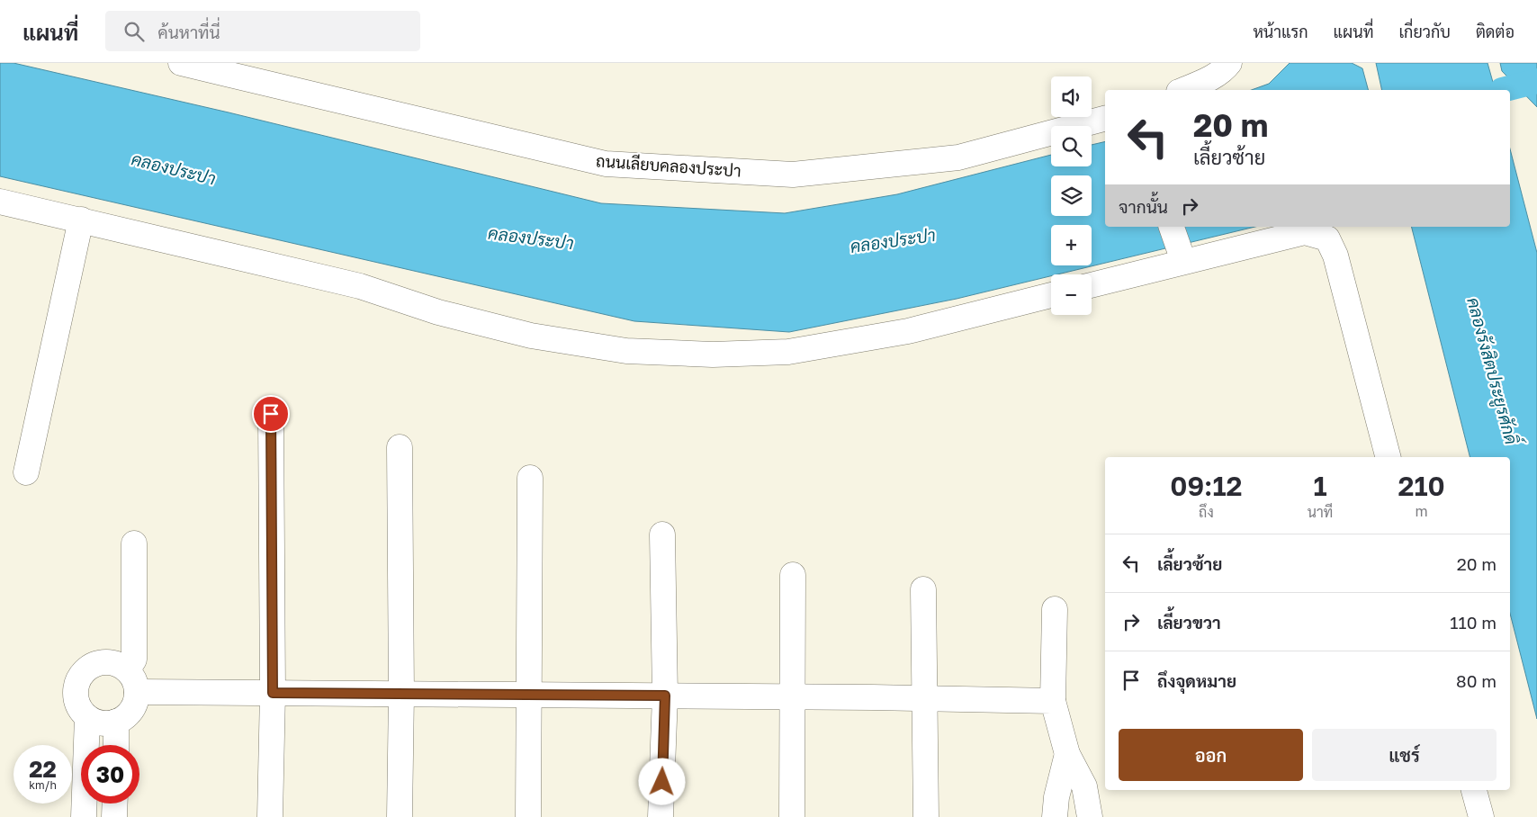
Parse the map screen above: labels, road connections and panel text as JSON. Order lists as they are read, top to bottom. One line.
{"streets":{"street":["ถนนเลียบคลองประปา"]},"water":["คลองประปา","คลองรังสิตประยูรศักดิ์"],"page":{"header":"แผนที่","search":"ค้นหาที่นี่","nav":["หน้าแรก","แผนที่","เกี่ยวกับ","ติดต่อ"],"map_buttons":["+","−"],"turn":["20 m","เลี้ยวซ้าย"],"then":"จากนั้น","eta":["09:12","ถึง","1","นาที","210","m"],"list":[{"name":"เลี้ยวซ้าย","value":"20 m"},{"name":"เลี้ยวขวา","value":"110 m"},{"name":"ถึงจุดหมาย","value":"80 m"}],"buttons":["ออก","แชร์"],"speed":"22 km/h","limit":"30"}}
